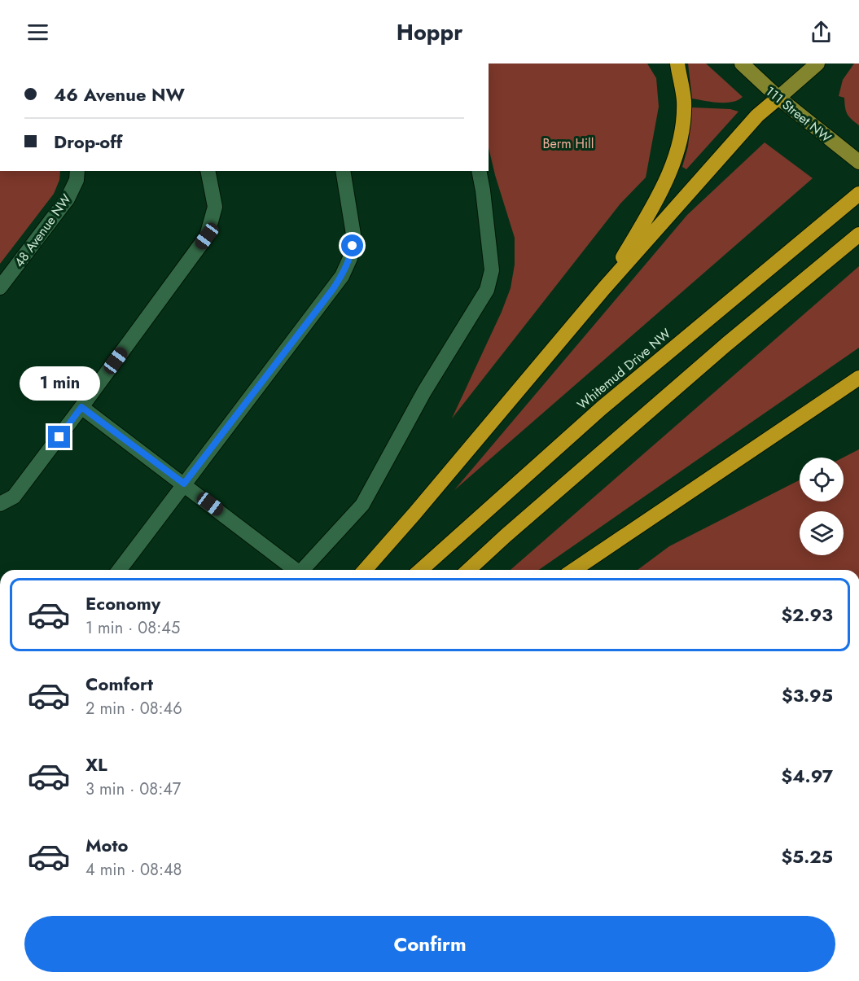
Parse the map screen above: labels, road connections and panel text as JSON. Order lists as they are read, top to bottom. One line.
{"streets":{"highway":["Whitemud Drive NW"],"main road":["111 Street NW"],"street":["48 Avenue NW"]},"parks":["Berm Hill"],"page":{"header":"Hoppr","banner":["46 Avenue NW","Drop-off"],"bubble":"1 min","list":[{"name":"Economy","note":"1 min · 08:45","value":"$2.93"},{"name":"Comfort","note":"2 min · 08:46","value":"$3.95"},{"name":"XL","note":"3 min · 08:47","value":"$4.97"},{"name":"Moto","note":"4 min · 08:48","value":"$5.25"}],"buttons":"Confirm"}}
